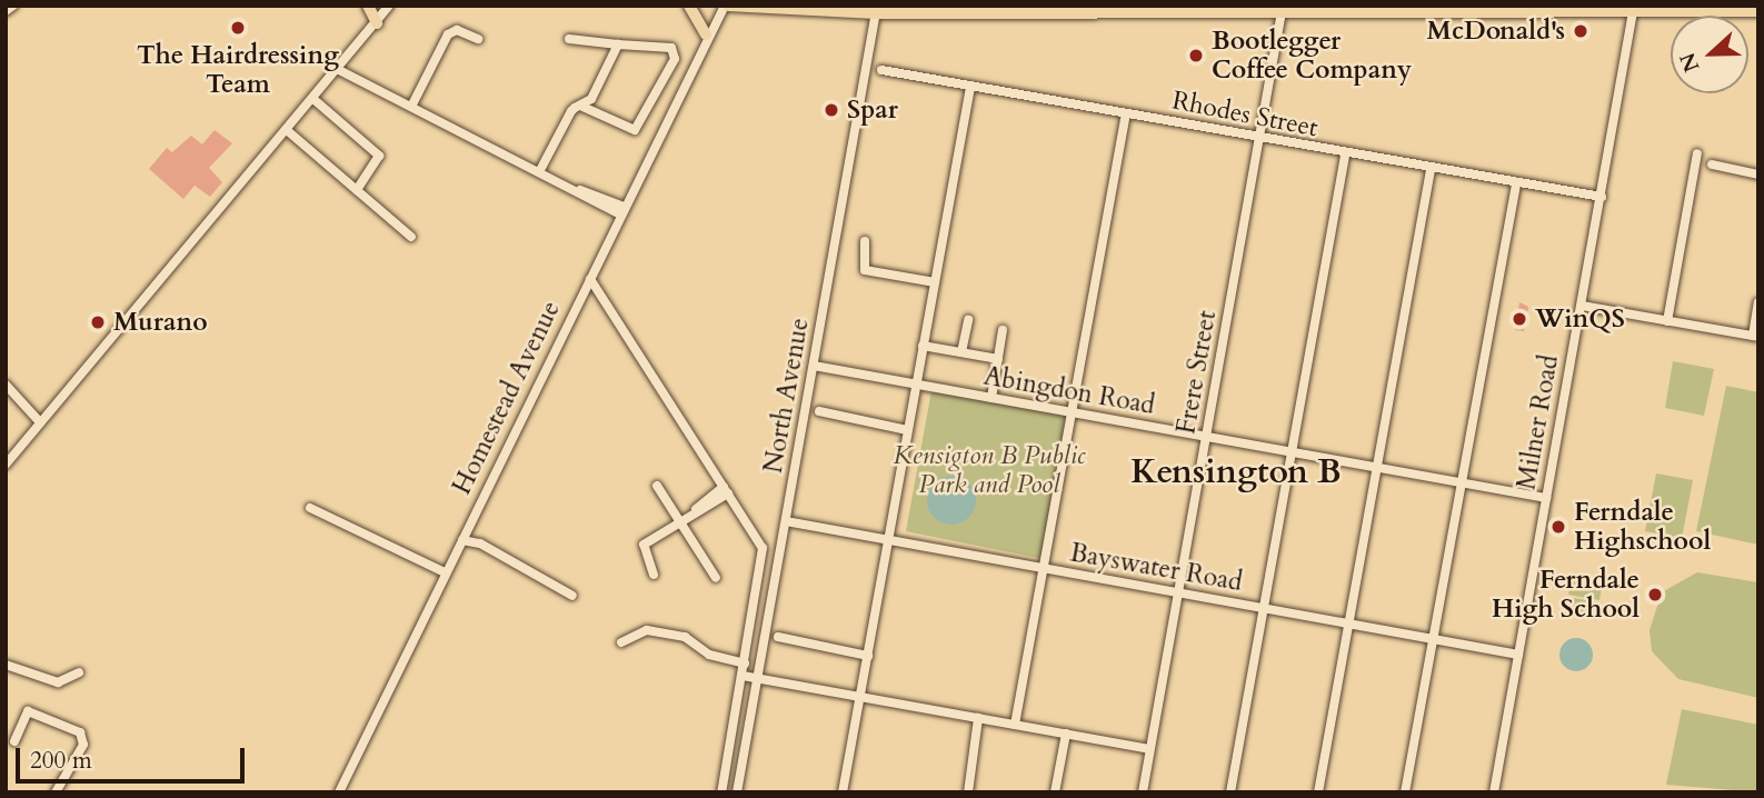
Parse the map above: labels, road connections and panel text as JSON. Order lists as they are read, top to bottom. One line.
{"streets":{"street":["Rhodes Street","Frere Street","Abingdon Road","North Avenue","Homestead Avenue","Milner Road","Bayswater Road"]},"crossings":[["Rhodes Street","Frere Street"],["Rhodes Street","Milner Road"],["Frere Street","Abingdon Road"],["Frere Street","Bayswater Road"],["Abingdon Road","North Avenue"],["Abingdon Road","Milner Road"],["North Avenue","Bayswater Road"],["Milner Road","Bayswater Road"]],"districts":["Kensington B"],"parks":["Kensigton B Public Park and Pool"],"places":["The Hairdressing Team","McDonald's","Bootlegger Coffee Company","Spar","WinQS","Murano","Ferndale Highschool","Ferndale High School"],"scale_bar":"200 m","north":"left"}
